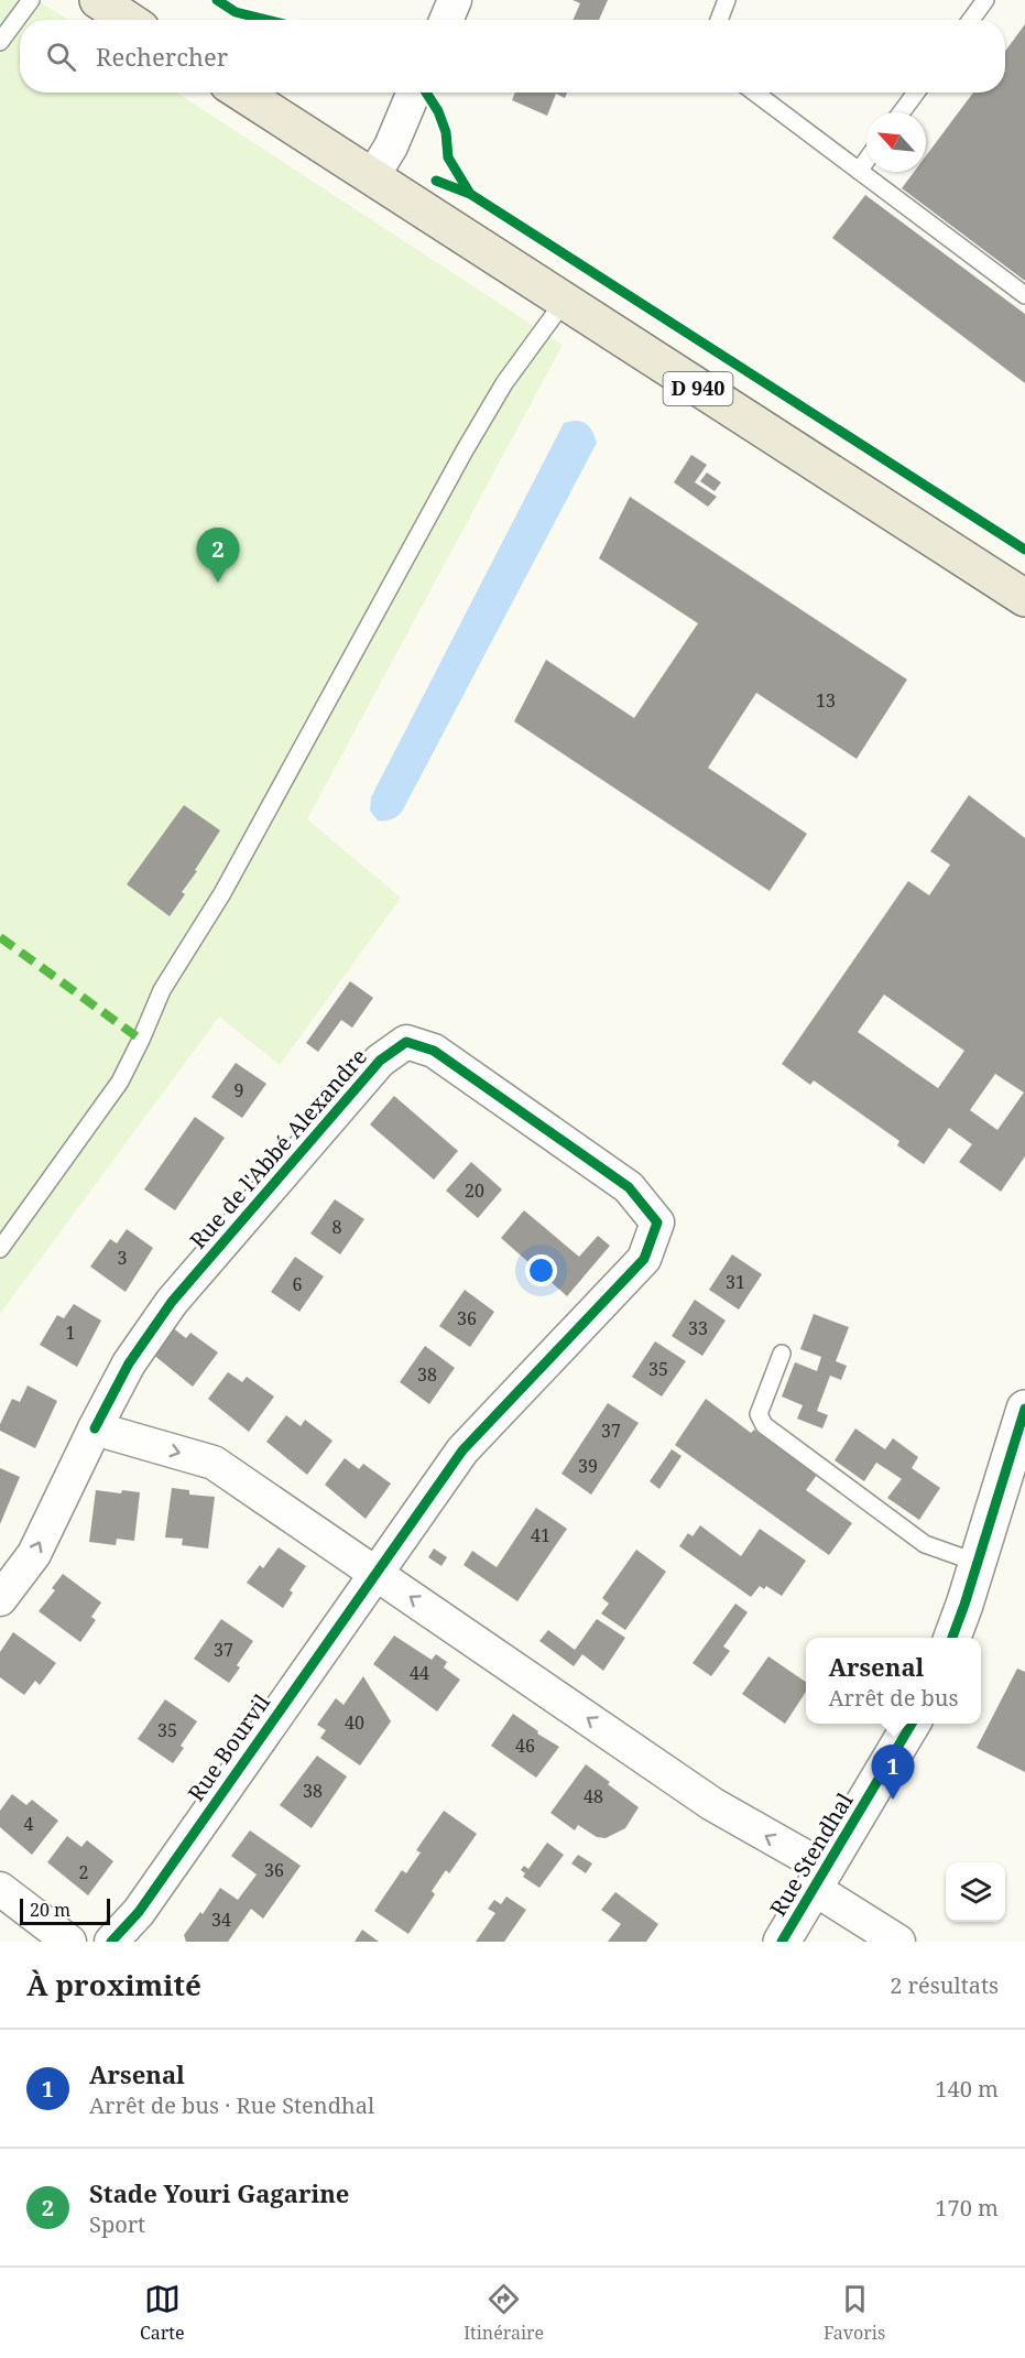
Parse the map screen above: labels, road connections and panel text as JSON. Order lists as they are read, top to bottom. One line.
{"streets":{"main road":["D 940"],"street":["Rue de l'Abbé Alexandre","Rue Bourvil","Rue Stendhal"]},"crossings":[["Rue de l'Abbé Alexandre","Rue Bourvil"]],"house_numbers":["13","9","20","8","3","31","6","36","33","1","35","38","37","39","41","37","44","40","35","46","38","48","4","36","2","34"],"scale_bar":"20 m","north":"top left","page":{"search":"Rechercher","pins":["2","1"],"popup":["Arsenal","Arrêt de bus"],"scale":"20 m","heading":["À proximité","2 résultats"],"list":[{"mark":"1","name":"Arsenal","note":"Arrêt de bus · Rue Stendhal","value":"140 m"},{"mark":"2","name":"Stade Youri Gagarine","note":"Sport","value":"170 m"}],"nav":["Carte","Itinéraire","Favoris"]}}
